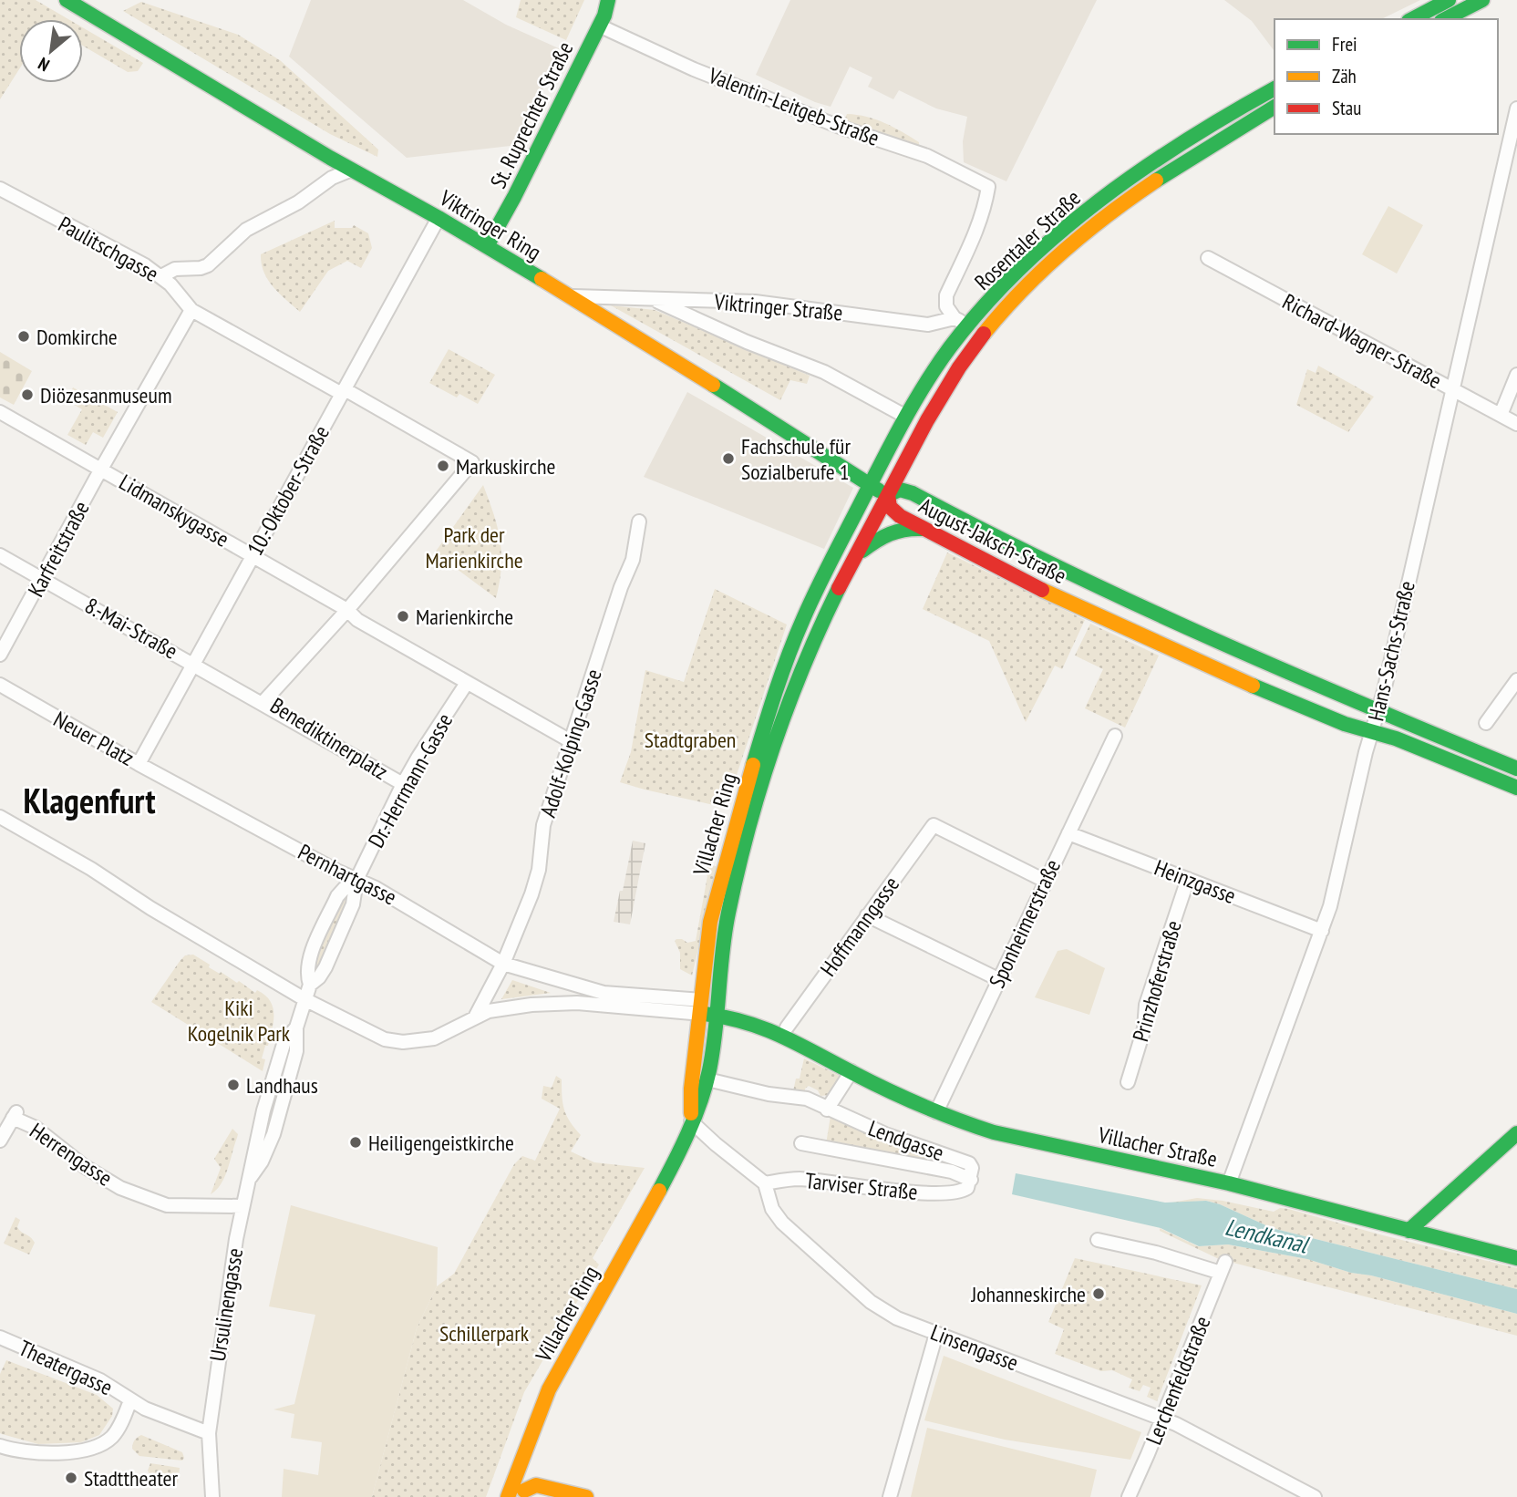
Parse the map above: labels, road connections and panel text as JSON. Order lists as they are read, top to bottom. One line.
{"streets":{"main road":["St. Ruprechter Straße","Viktringer Ring","Rosentaler Straße","August-Jaksch-Straße","Villacher Ring","Villacher Straße"],"street":["Valentin-Leitgeb-Straße","Paulitschgasse","Viktringer Straße","Richard-Wagner-Straße","10.-Oktober-Straße","Lidmanskygasse","Karfreitstraße","8.-Mai-Straße","Hans-Sachs-Straße","Neuer Platz","Benediktinerplatz","Adolf-Kolping-Gasse","Dr.-Herrmann-Gasse","Pernhartgasse","Heinzgasse","Sponheimerstraße","Hoffmanngasse","Prinzhoferstraße","Lendgasse","Herrengasse","Tarviser Straße","Ursulinengasse","Linsengasse","Theatergasse","Lerchenfeldstraße"]},"crossings":[["Valentin-Leitgeb-Straße","St. Ruprechter Straße"],["Valentin-Leitgeb-Straße","Viktringer Straße"],["St. Ruprechter Straße","Viktringer Ring"],["Viktringer Ring","Rosentaler Straße"],["Viktringer Ring","Viktringer Straße"],["Viktringer Ring","10.-Oktober-Straße"],["Viktringer Ring","August-Jaksch-Straße"],["Viktringer Ring","Villacher Ring"],["Rosentaler Straße","August-Jaksch-Straße"],["Rosentaler Straße","Villacher Ring"],["Paulitschgasse","10.-Oktober-Straße"],["Paulitschgasse","Karfreitstraße"],["Paulitschgasse","Benediktinerplatz"],["Richard-Wagner-Straße","Hans-Sachs-Straße"],["10.-Oktober-Straße","Lidmanskygasse"],["10.-Oktober-Straße","8.-Mai-Straße"],["10.-Oktober-Straße","Neuer Platz"],["Lidmanskygasse","Karfreitstraße"],["Lidmanskygasse","Benediktinerplatz"],["August-Jaksch-Straße","Hans-Sachs-Straße"],["August-Jaksch-Straße","Villacher Ring"],["Karfreitstraße","8.-Mai-Straße"],["8.-Mai-Straße","Benediktinerplatz"],["Hans-Sachs-Straße","Heinzgasse"],["Hans-Sachs-Straße","Villacher Straße"],["Neuer Platz","Pernhartgasse"],["Benediktinerplatz","Dr.-Herrmann-Gasse"],["Adolf-Kolping-Gasse","Pernhartgasse"],["Adolf-Kolping-Gasse","Villacher Straße"],["Dr.-Herrmann-Gasse","Pernhartgasse"],["Dr.-Herrmann-Gasse","Ursulinengasse"],["Villacher Ring","Lendgasse"],["Villacher Ring","Villacher Straße"],["Pernhartgasse","Villacher Straße"],["Heinzgasse","Sponheimerstraße"],["Heinzgasse","Prinzhoferstraße"],["Sponheimerstraße","Hoffmanngasse"],["Sponheimerstraße","Villacher Straße"],["Hoffmanngasse","Villacher Straße"],["Lendgasse","Tarviser Straße"],["Herrengasse","Ursulinengasse"],["Tarviser Straße","Linsengasse"],["Ursulinengasse","Theatergasse"],["Linsengasse","Lerchenfeldstraße"]],"districts":["Klagenfurt"],"water":["Lendkanal"],"parks":["Park der Marienkirche","Stadtgraben","Kiki Kogelnik Park","Schillerpark"],"places":["Domkirche","Diözesanmuseum","Fachschule für Sozialberufe 1","Markuskirche","Marienkirche","Landhaus","Heiligengeistkirche","Johanneskirche","Stadttheater"],"legend":["Frei","Zäh","Stau"],"north":"bottom left"}
